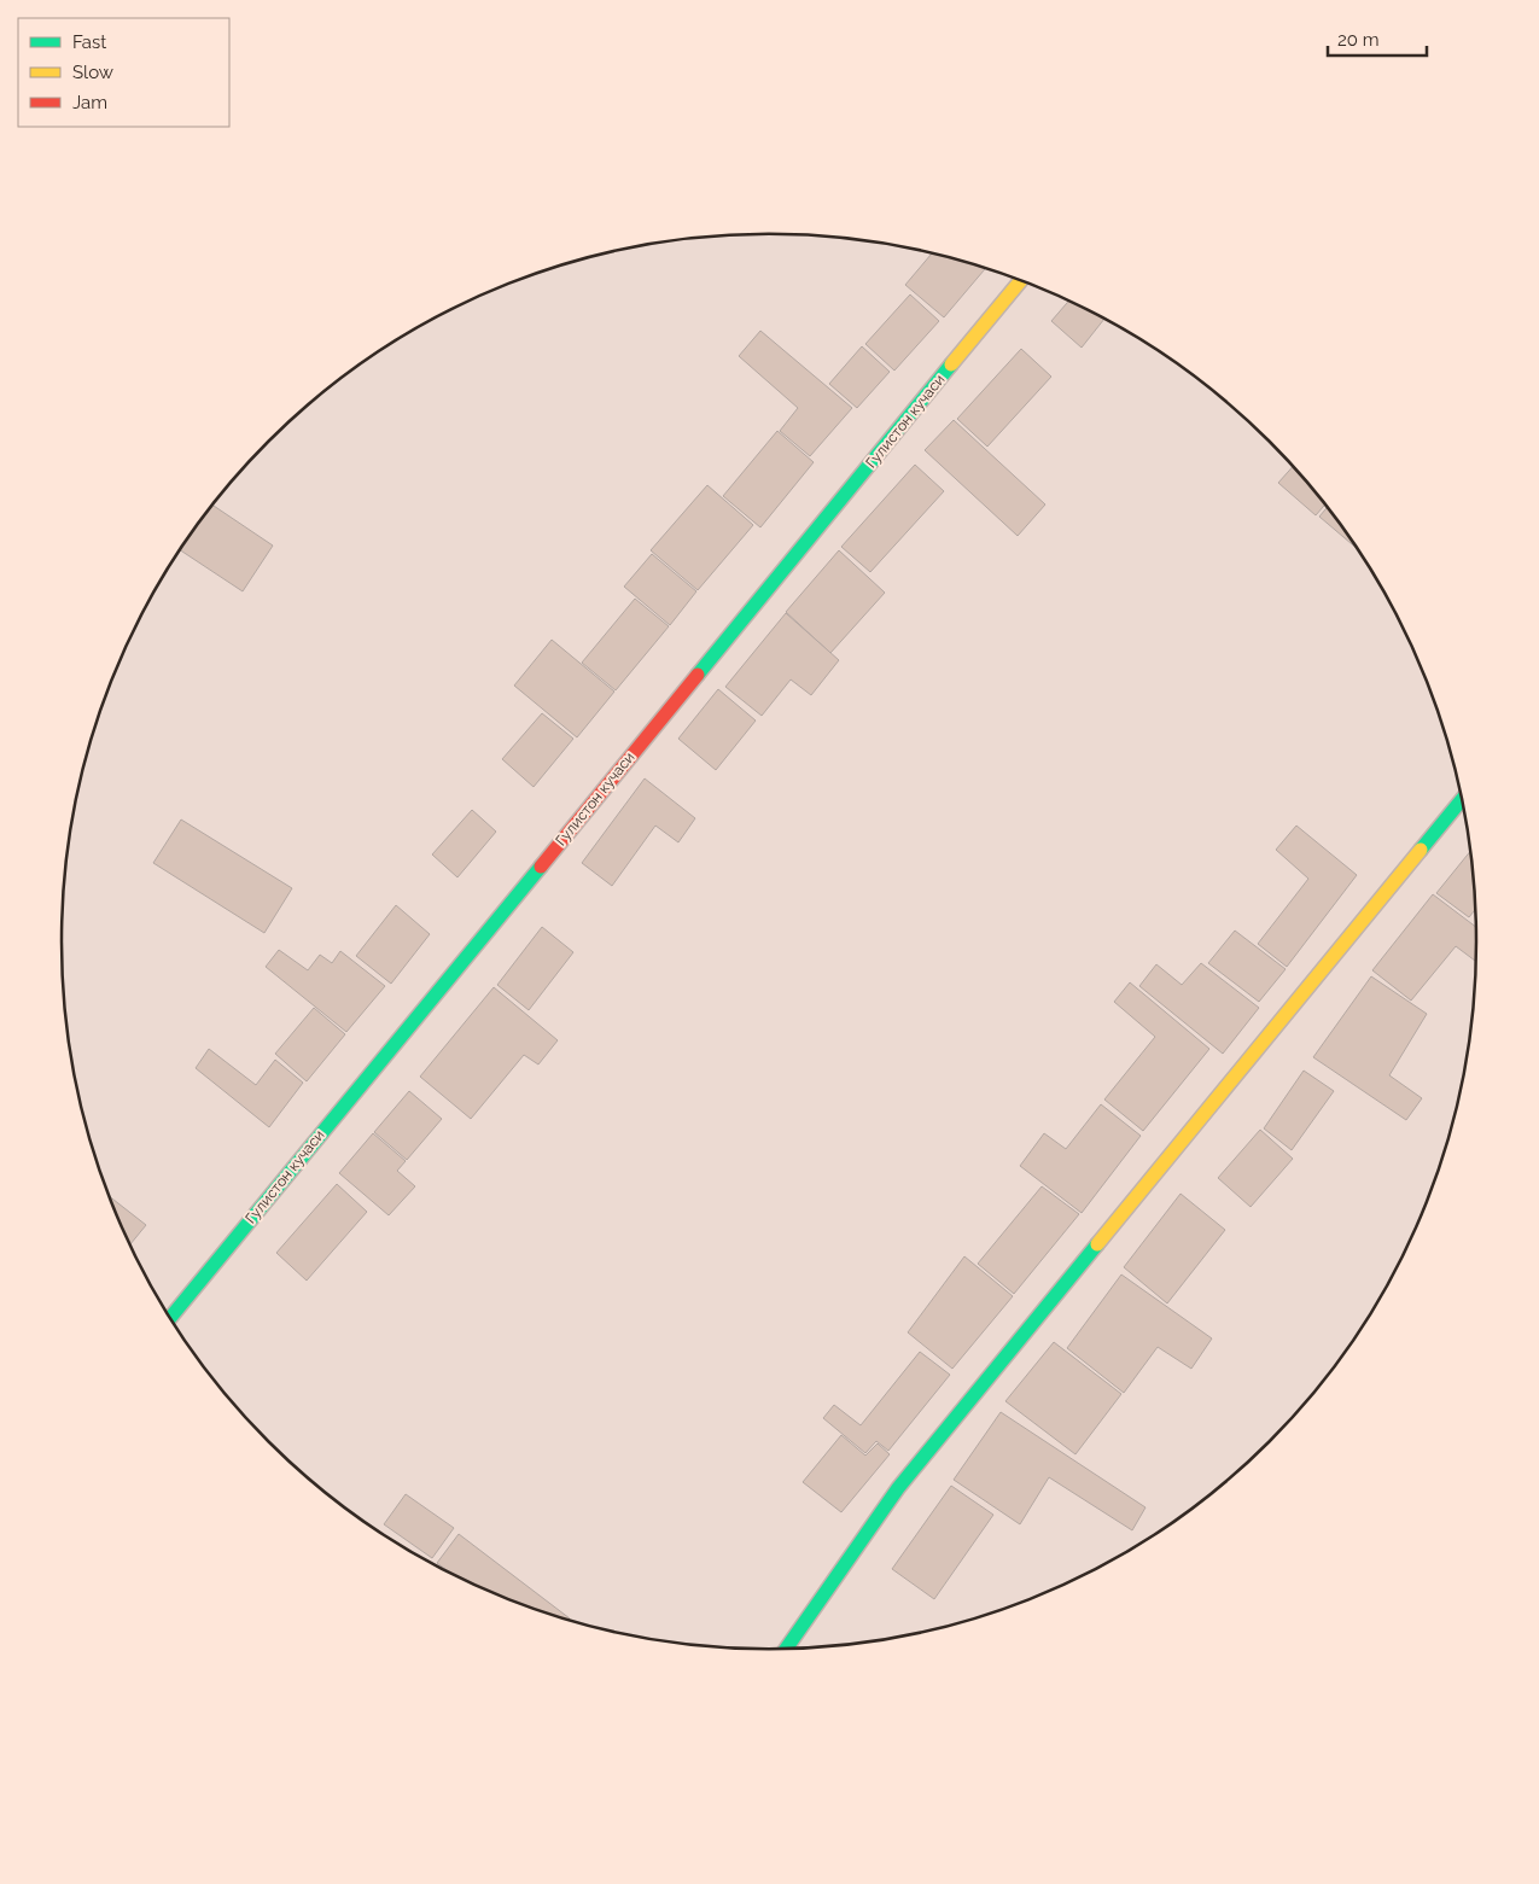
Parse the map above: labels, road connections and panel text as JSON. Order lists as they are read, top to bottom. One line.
{"streets":{"street":["Гулистон кучаси"]},"legend":["Fast","Slow","Jam"],"scale_bar":"20 m"}
